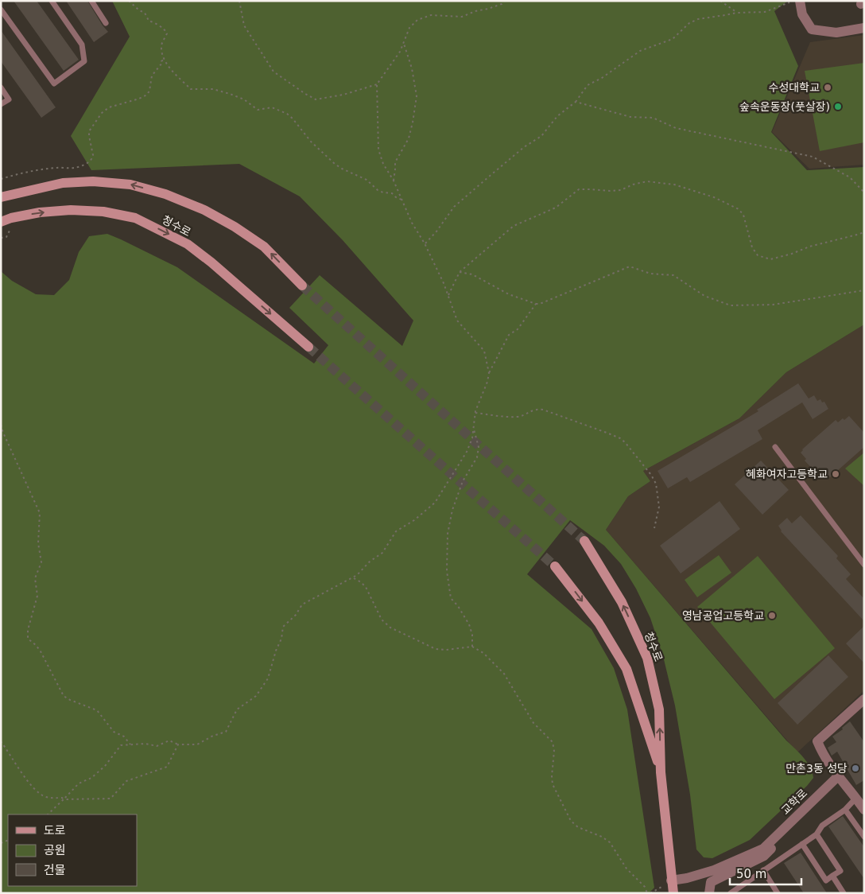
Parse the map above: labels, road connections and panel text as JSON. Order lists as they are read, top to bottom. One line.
{"streets":{"main road":["청수로"],"street":["교학로"]},"crossings":[["청수로","교학로"]],"places":["수성대학교","숲속운동장(풋살장)","혜화여자고등학교","영남공업고등학교","만촌3동 성당"],"legend":["도로","공원","건물"],"scale_bar":"50 m"}
